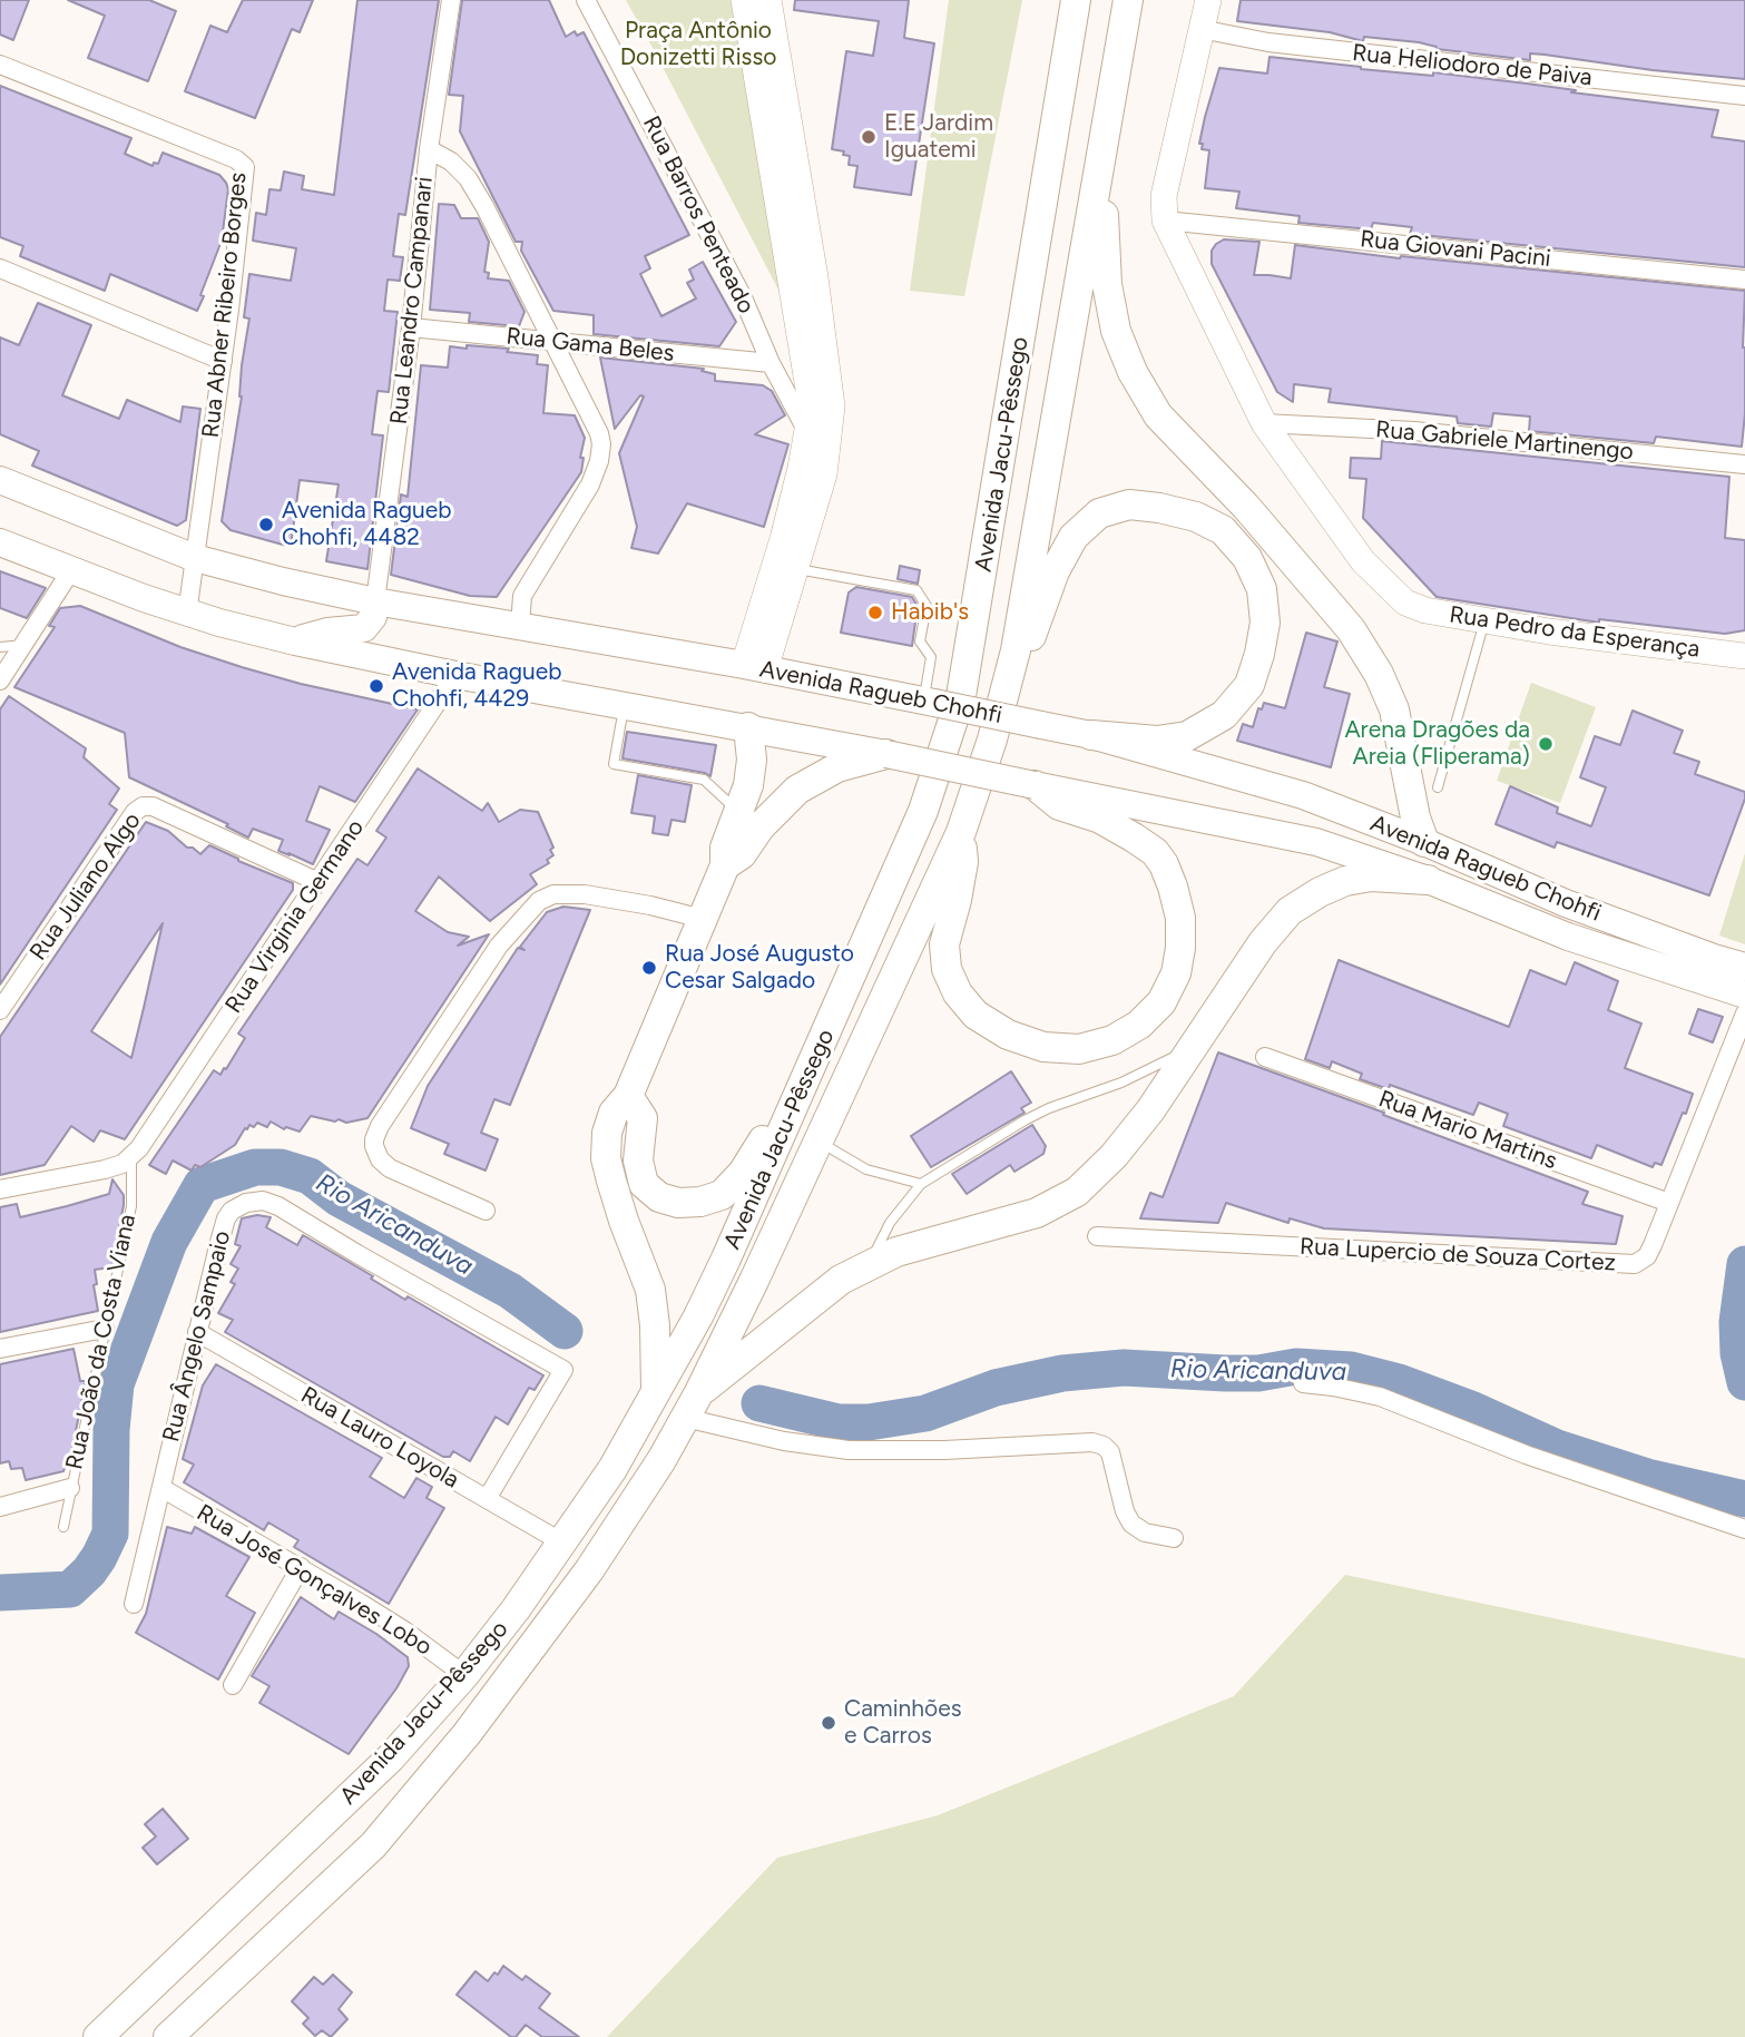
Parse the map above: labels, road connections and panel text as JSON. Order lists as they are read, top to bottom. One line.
{"streets":{"highway":["Avenida Jacu-Pêssego"],"main road":["Rua Pedro da Esperança","Avenida Ragueb Chohfi"],"street":["Rua Heliodoro de Paiva","Rua Barros Penteado","Rua Giovani Pacini","Rua Leandro Campanari","Rua Abner Ribeiro Borges","Rua Gama Beles","Rua Gabriele Martinengo","Rua Juliano Algo","Rua Virginia Germano","Rua Mario Martins","Rua Lupercio de Souza Cortez","Rua Ângelo Sampaio","Rua Lauro Loyola","Rua José Gonçalves Lobo"],"lane":["Rua João da Costa Viana"]},"crossings":[["Rua Barros Penteado","Rua Gama Beles"],["Rua Leandro Campanari","Rua Gama Beles"],["Rua Leandro Campanari","Avenida Ragueb Chohfi"],["Rua Abner Ribeiro Borges","Avenida Ragueb Chohfi"],["Rua Gabriele Martinengo","Rua Pedro da Esperança"],["Avenida Jacu-Pêssego","Rua Lauro Loyola"],["Avenida Jacu-Pêssego","Rua José Gonçalves Lobo"],["Avenida Ragueb Chohfi","Rua Virginia Germano"],["Rua Juliano Algo","Rua Virginia Germano"],["Rua Virginia Germano","Rua João da Costa Viana"],["Rua Mario Martins","Rua Lupercio de Souza Cortez"],["Rua Ângelo Sampaio","Rua Lauro Loyola"],["Rua Ângelo Sampaio","Rua José Gonçalves Lobo"]],"water":["Rio Aricanduva"],"parks":["Praça Antônio Donizetti Risso"],"places":["E.E Jardim Iguatemi","Avenida Ragueb Chohfi, 4482","Habib's","Avenida Ragueb Chohfi, 4429","Arena Dragões da Areia (Fliperama)","Rua José Augusto Cesar Salgado","Caminhões e Carros"]}
